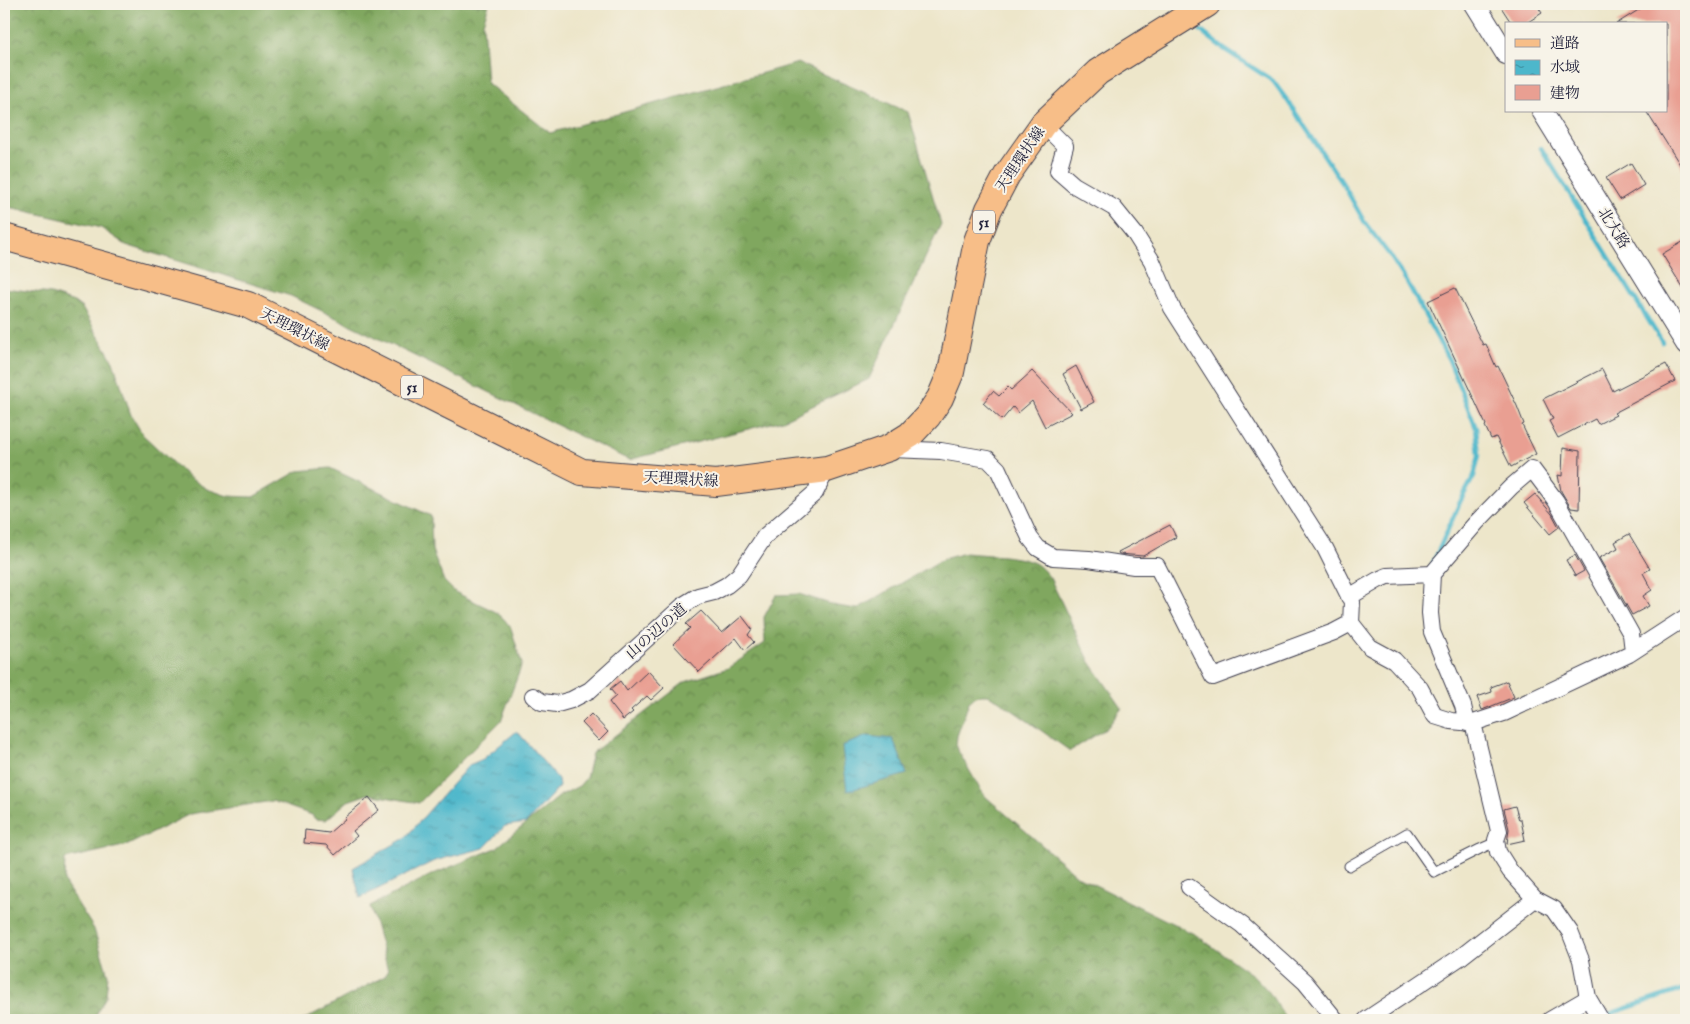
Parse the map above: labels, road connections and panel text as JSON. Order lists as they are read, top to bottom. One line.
{"streets":{"main road":["天理環状線","51"],"street":["北大路","山の辺の道"]},"crossings":[["天理環状線","山の辺の道"]],"legend":["道路","水域","建物"]}
